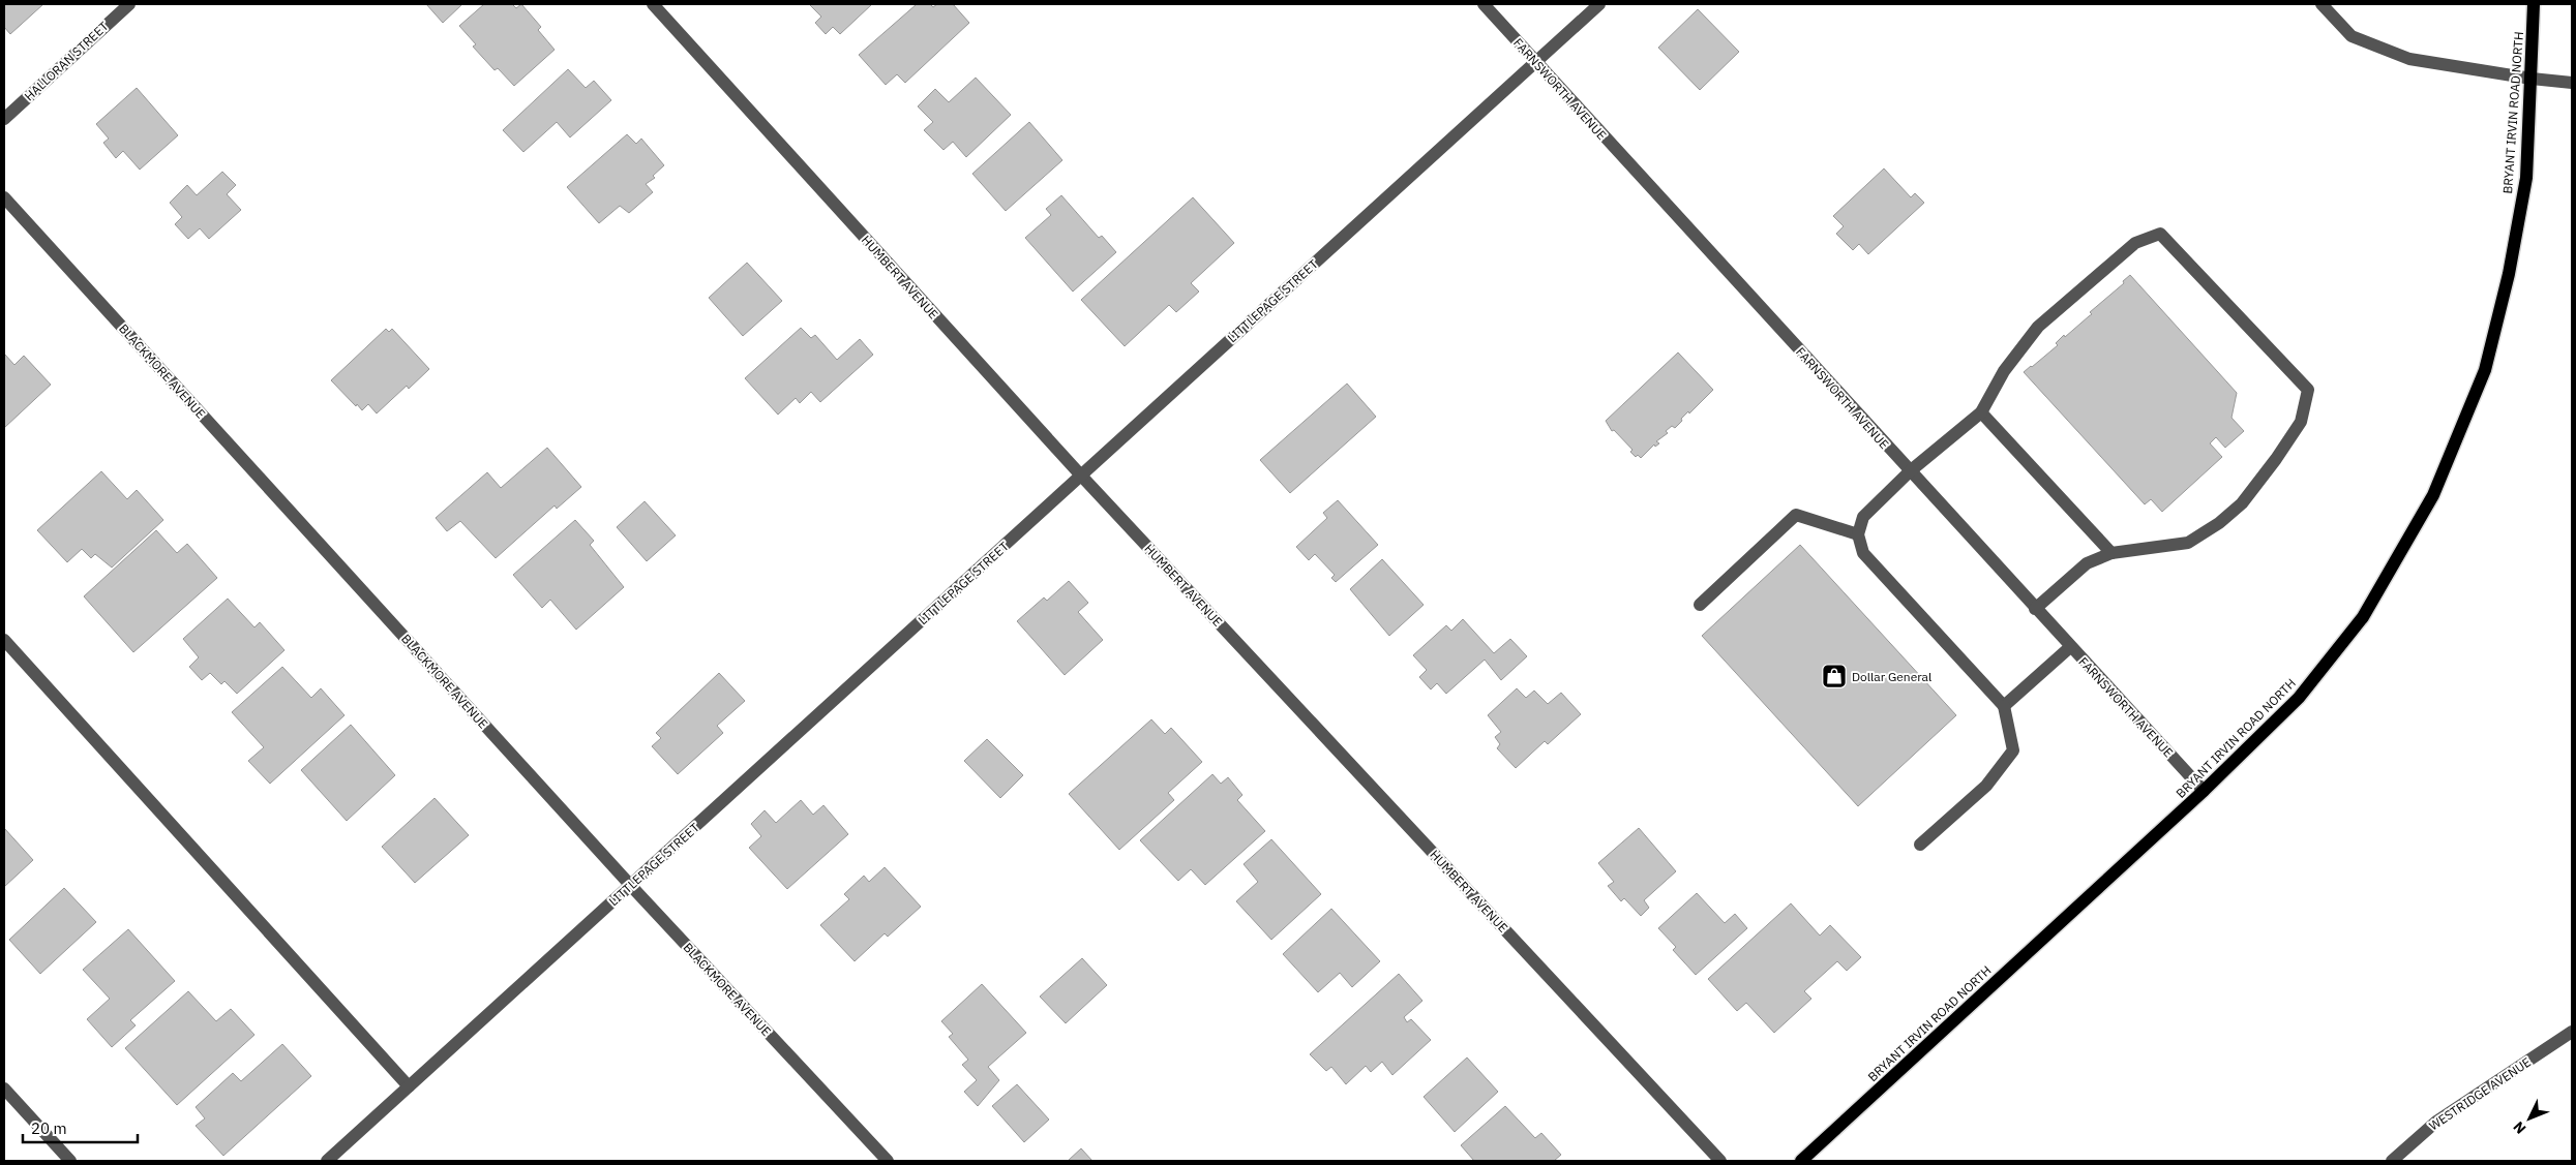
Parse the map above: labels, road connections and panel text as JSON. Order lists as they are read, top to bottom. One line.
{"streets":{"main road":["BRYANT IRVIN ROAD NORTH"],"street":["HALLORAN STREET","FARNSWORTH AVENUE","HUMBERT AVENUE","LITTLEPAGE STREET","BLACKMORE AVENUE","WESTRIDGE AVENUE"]},"crossings":[["FARNSWORTH AVENUE","BRYANT IRVIN ROAD NORTH"],["FARNSWORTH AVENUE","LITTLEPAGE STREET"],["HUMBERT AVENUE","LITTLEPAGE STREET"],["LITTLEPAGE STREET","BLACKMORE AVENUE"]],"places":{"shop":["Dollar General"]},"scale_bar":"20 m","north":"bottom left"}
